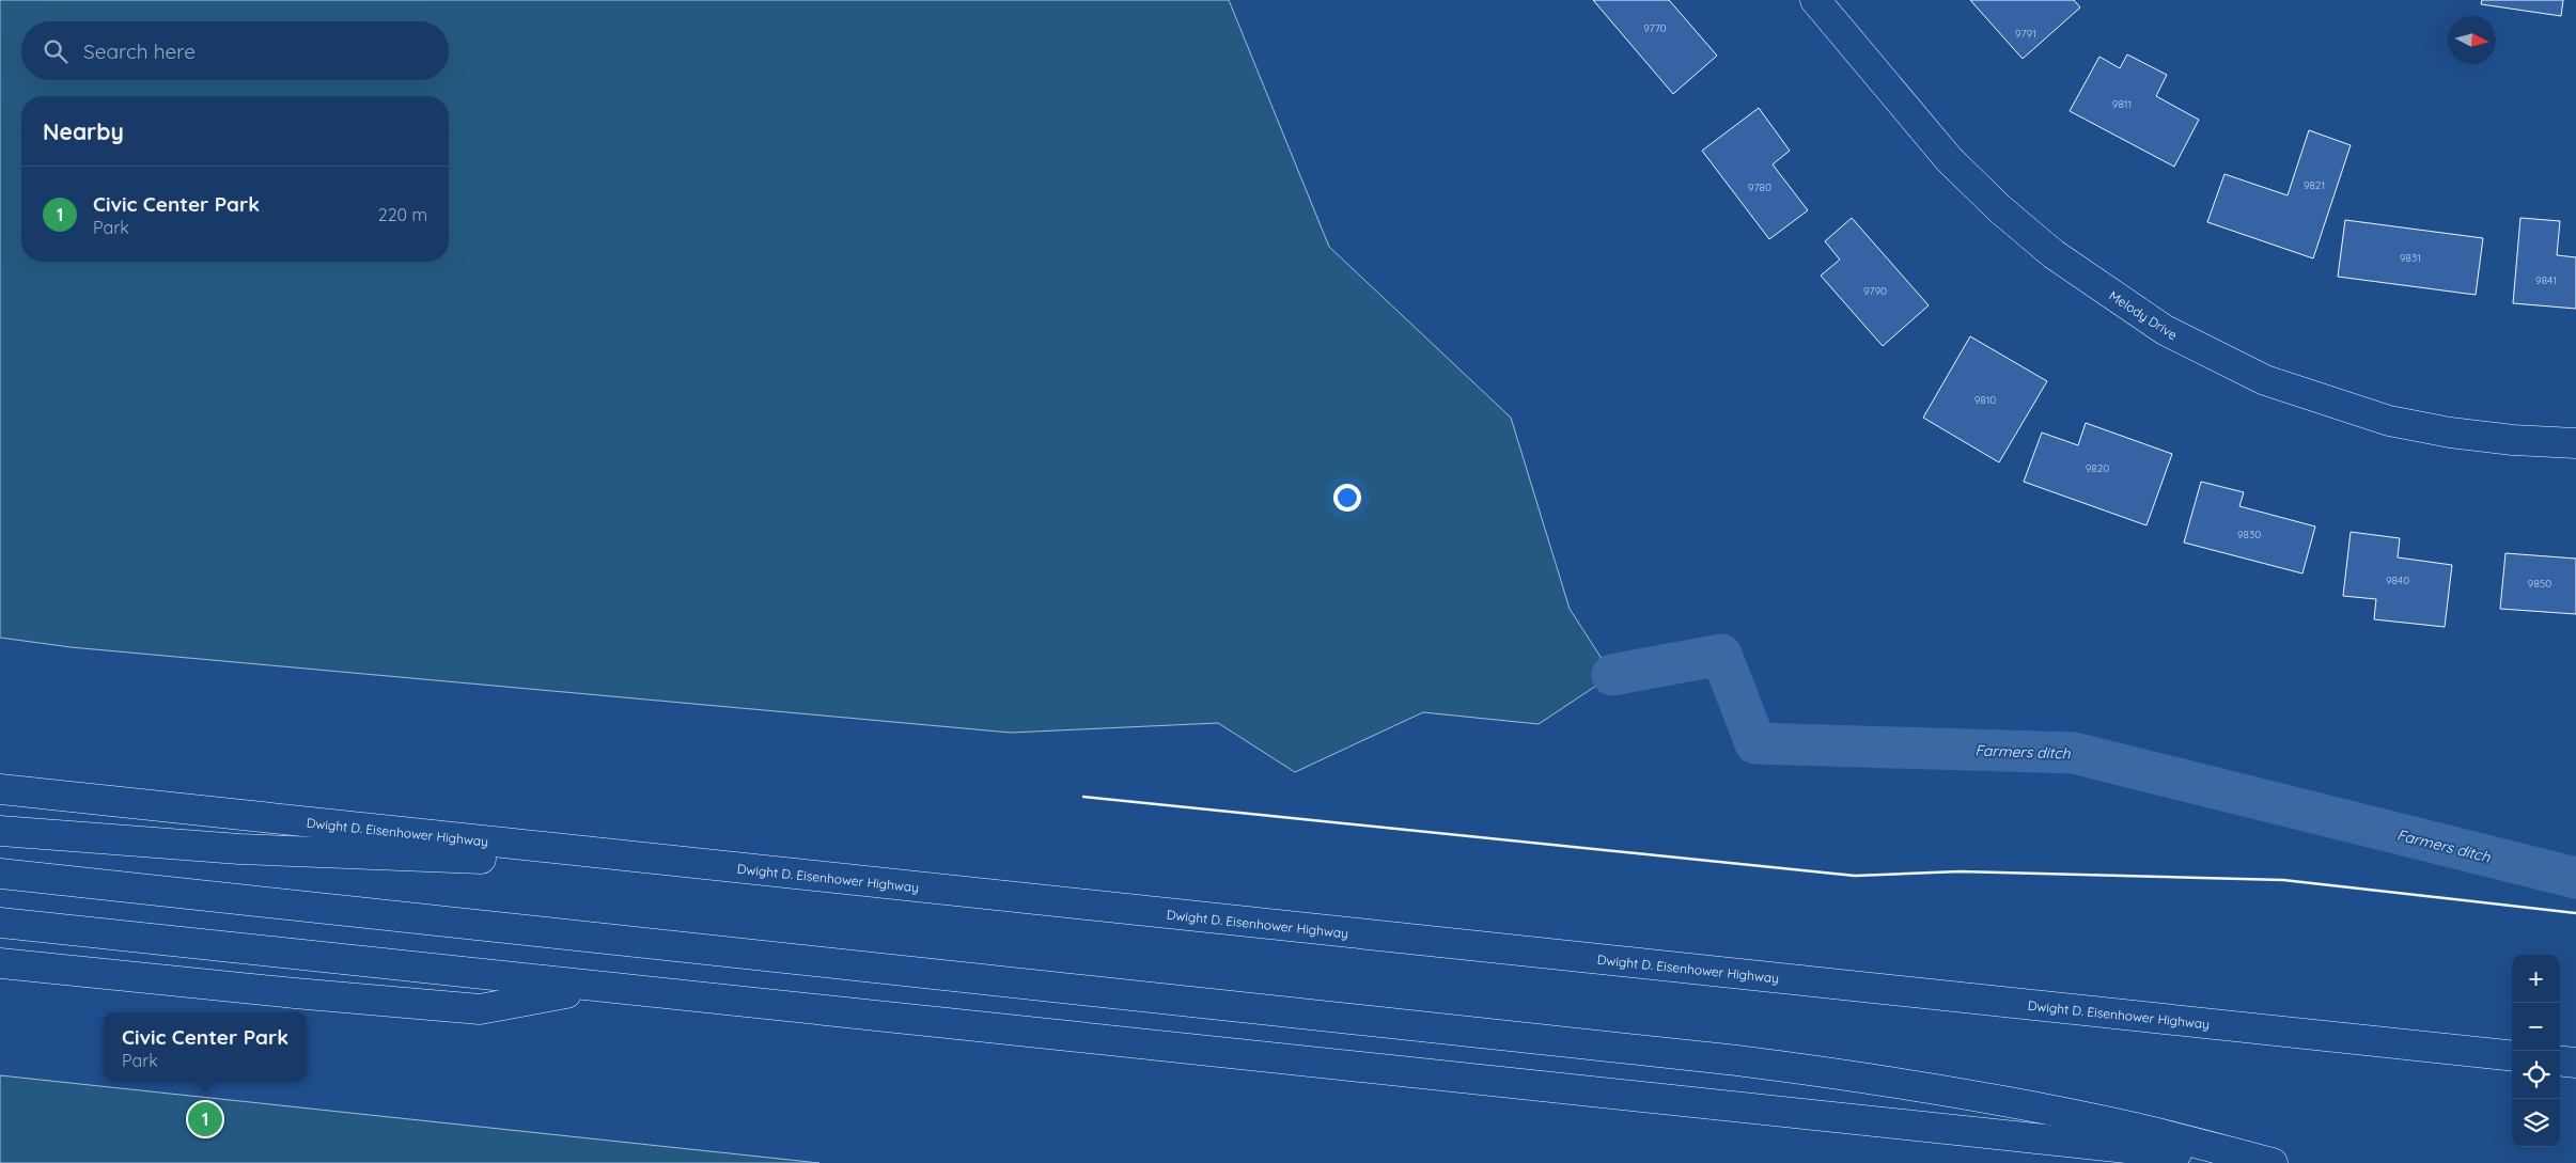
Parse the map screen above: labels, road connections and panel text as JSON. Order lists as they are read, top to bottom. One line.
{"streets":{"main road":["Melody Drive","Dwight D. Eisenhower Highway"]},"water":["Farmers ditch"],"house_numbers":["9770","9791","9811","9821","9780","9831","9841","9790","9810","9820","9830","9840","9850"],"north":"right","page":{"search":"Search here","heading":"Nearby","list":[{"mark":"1","name":"Civic Center Park","note":"Park","value":"220 m"}],"map_buttons":["+","−"],"popup":["Civic Center Park","Park"],"pins":"1"}}
